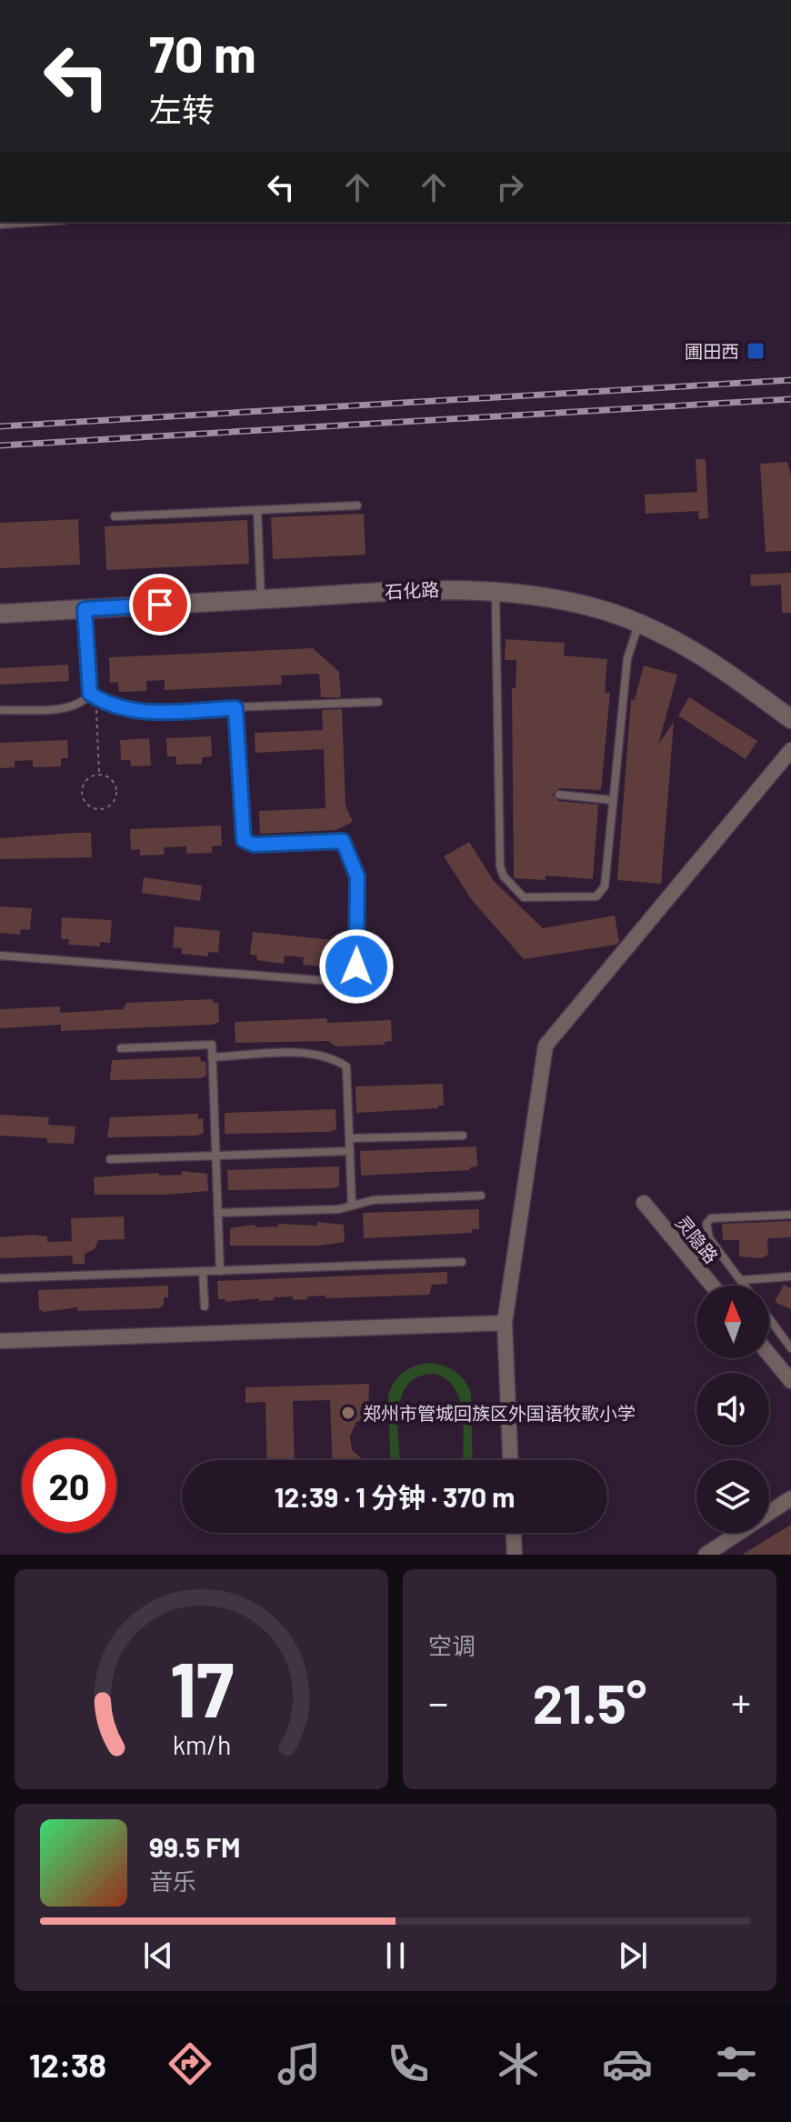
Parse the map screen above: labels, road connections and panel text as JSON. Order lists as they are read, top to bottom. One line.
{"streets":{"street":["石化路","灵隐路"]},"places":{"transit":["圃田西"],"other":["郑州市管城回族区外国语牧歌小学"]},"north":"top","page":{"turn":["70 m","左转"],"limit":"20","trip":"12:39 · 1 分钟 · 370 m","tile":"空调","heat":["−","21.5°","+"],"song":["99.5 FM","音乐"],"tabs":"12:38","gauge":["17","km/h"]}}
